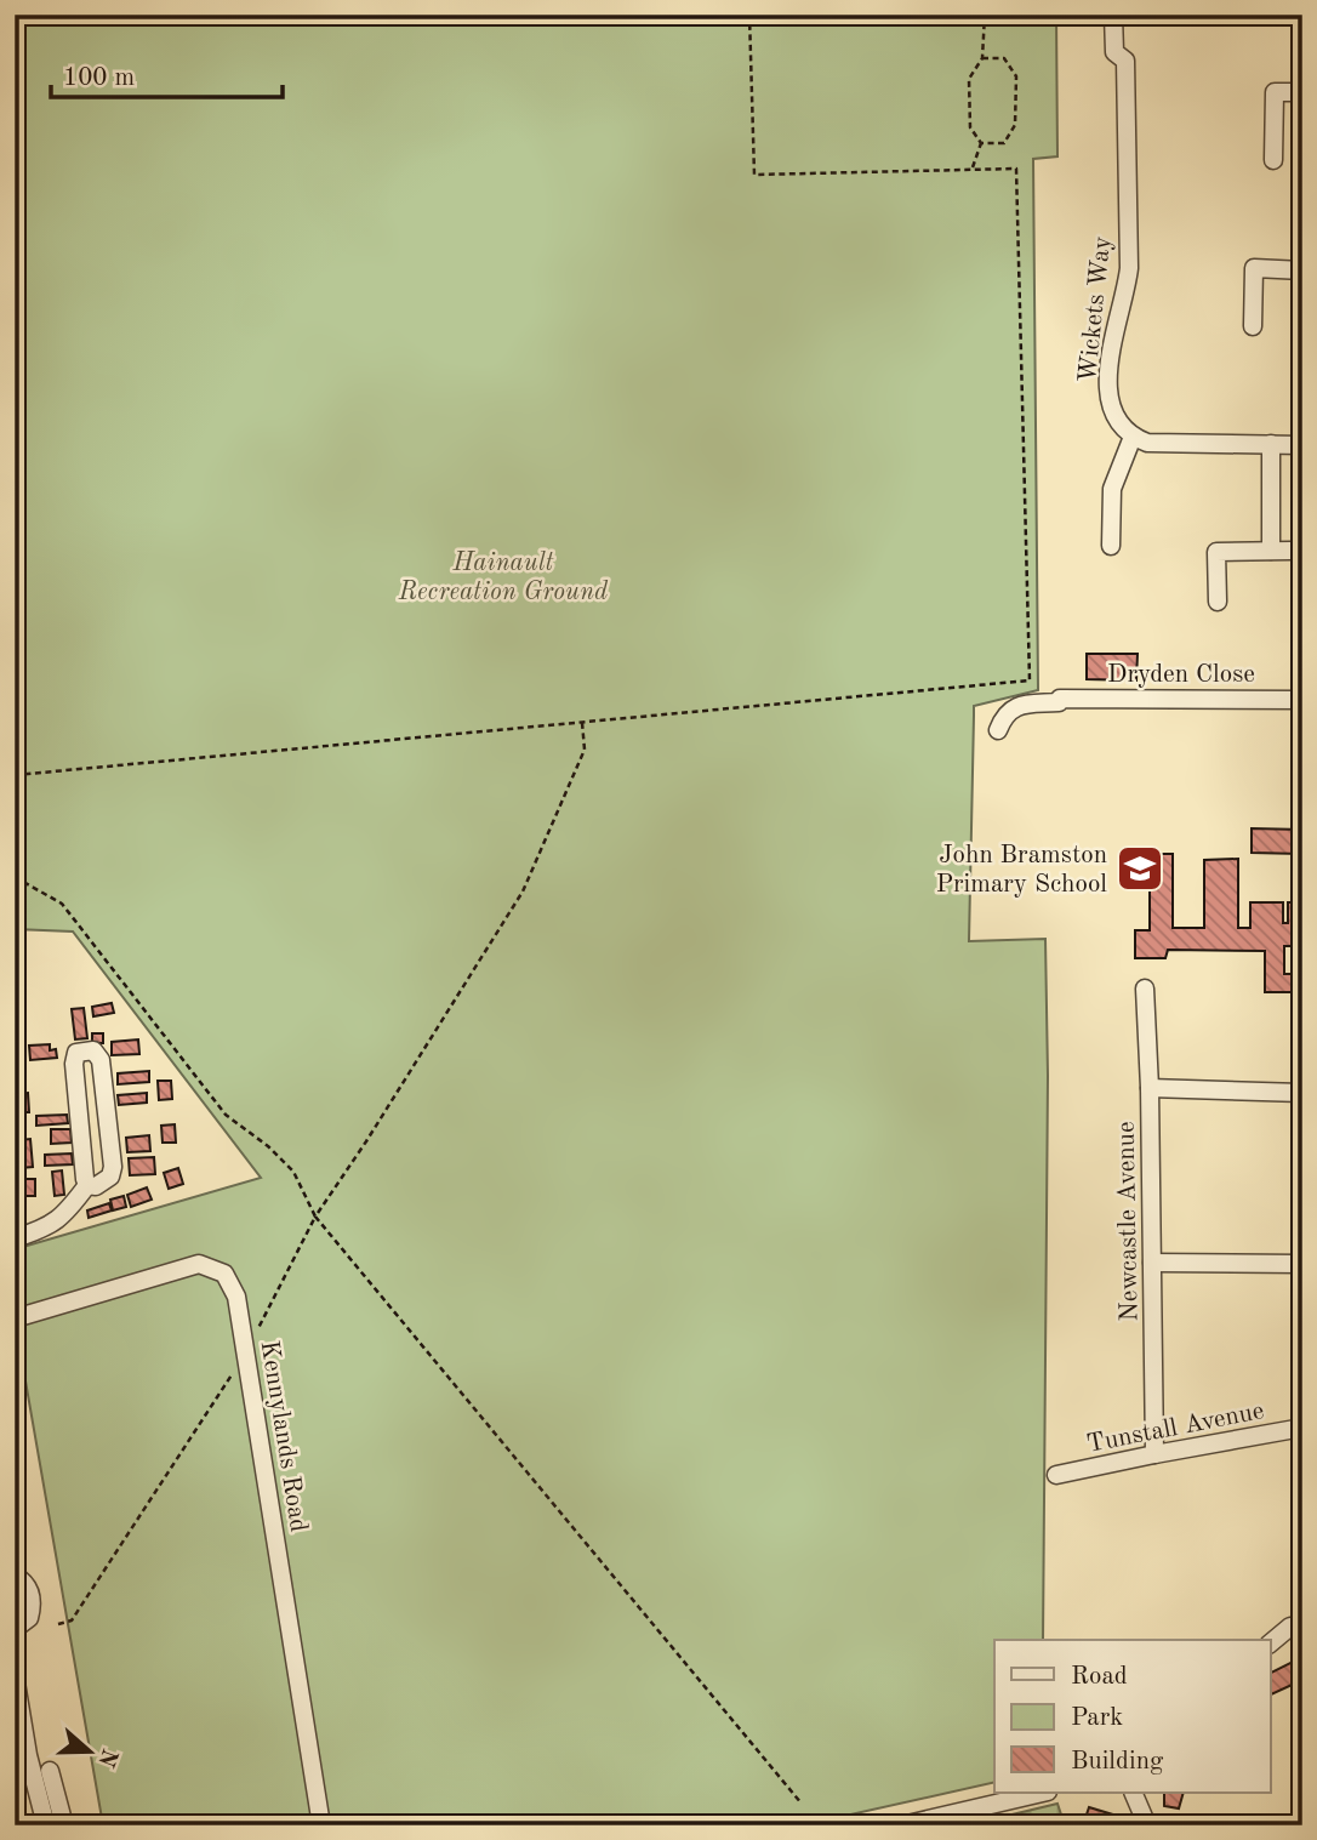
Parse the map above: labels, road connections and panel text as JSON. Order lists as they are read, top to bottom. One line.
{"streets":{"street":["Wickets Way","Dryden Close","Newcastle Avenue","Tunstall Avenue","Kennylands Road"]},"crossings":[["Newcastle Avenue","Tunstall Avenue"]],"parks":["Hainault Recreation Ground"],"places":{"school or university":["John Bramston Primary School"]},"legend":["Road","Park","Building"],"scale_bar":"100 m","north":"right"}
